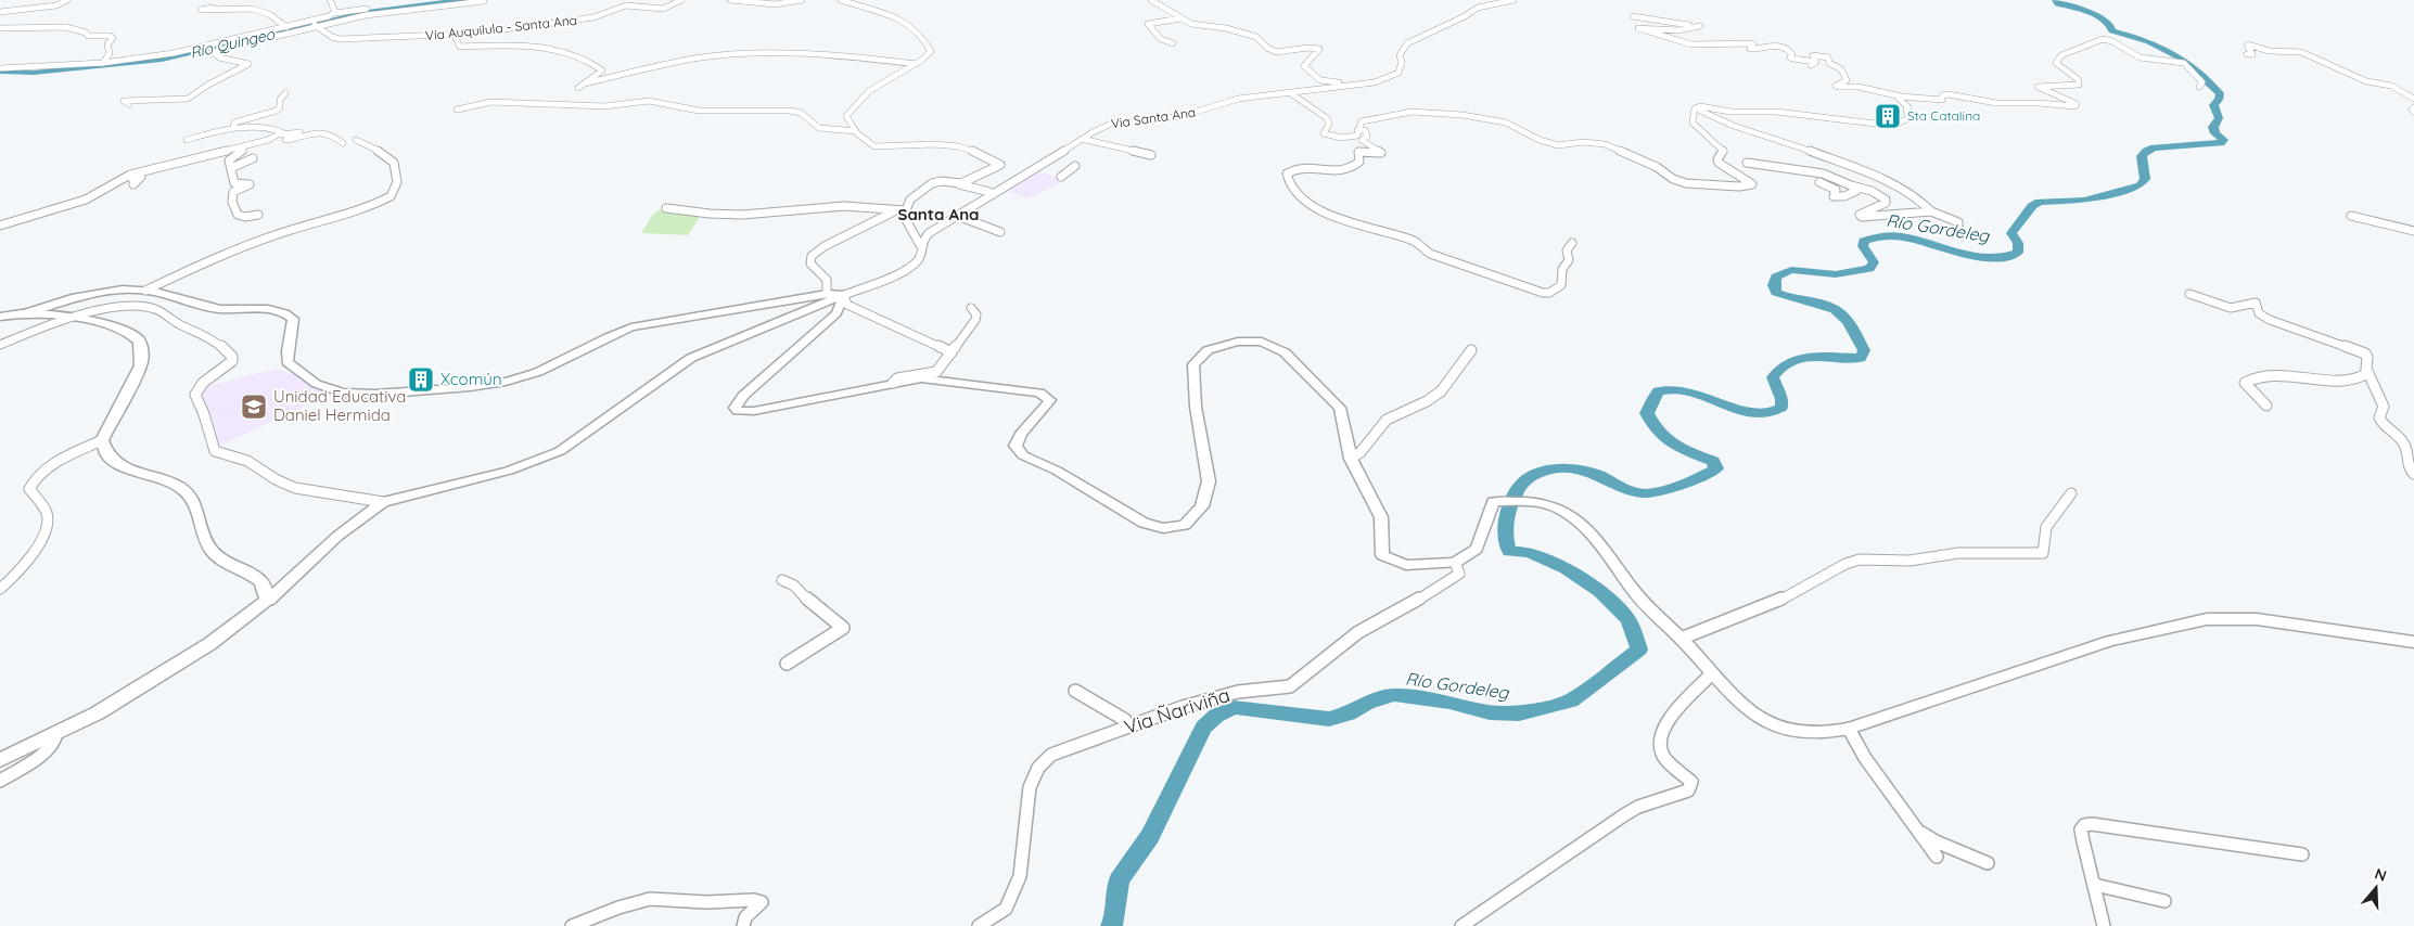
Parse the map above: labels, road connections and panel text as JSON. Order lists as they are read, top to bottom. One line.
{"streets":{"street":["Vía Auquilula - Santa Ana","Via Santa Ana","Via Ñariviña"]},"districts":["Santa Ana"],"water":["Río Quingeo","Río Gordeleg"],"places":{"building":["Sta Catalina","Xcomún"],"school or university":["Unidad Educativa Daniel Hermida"]},"north":"top"}
